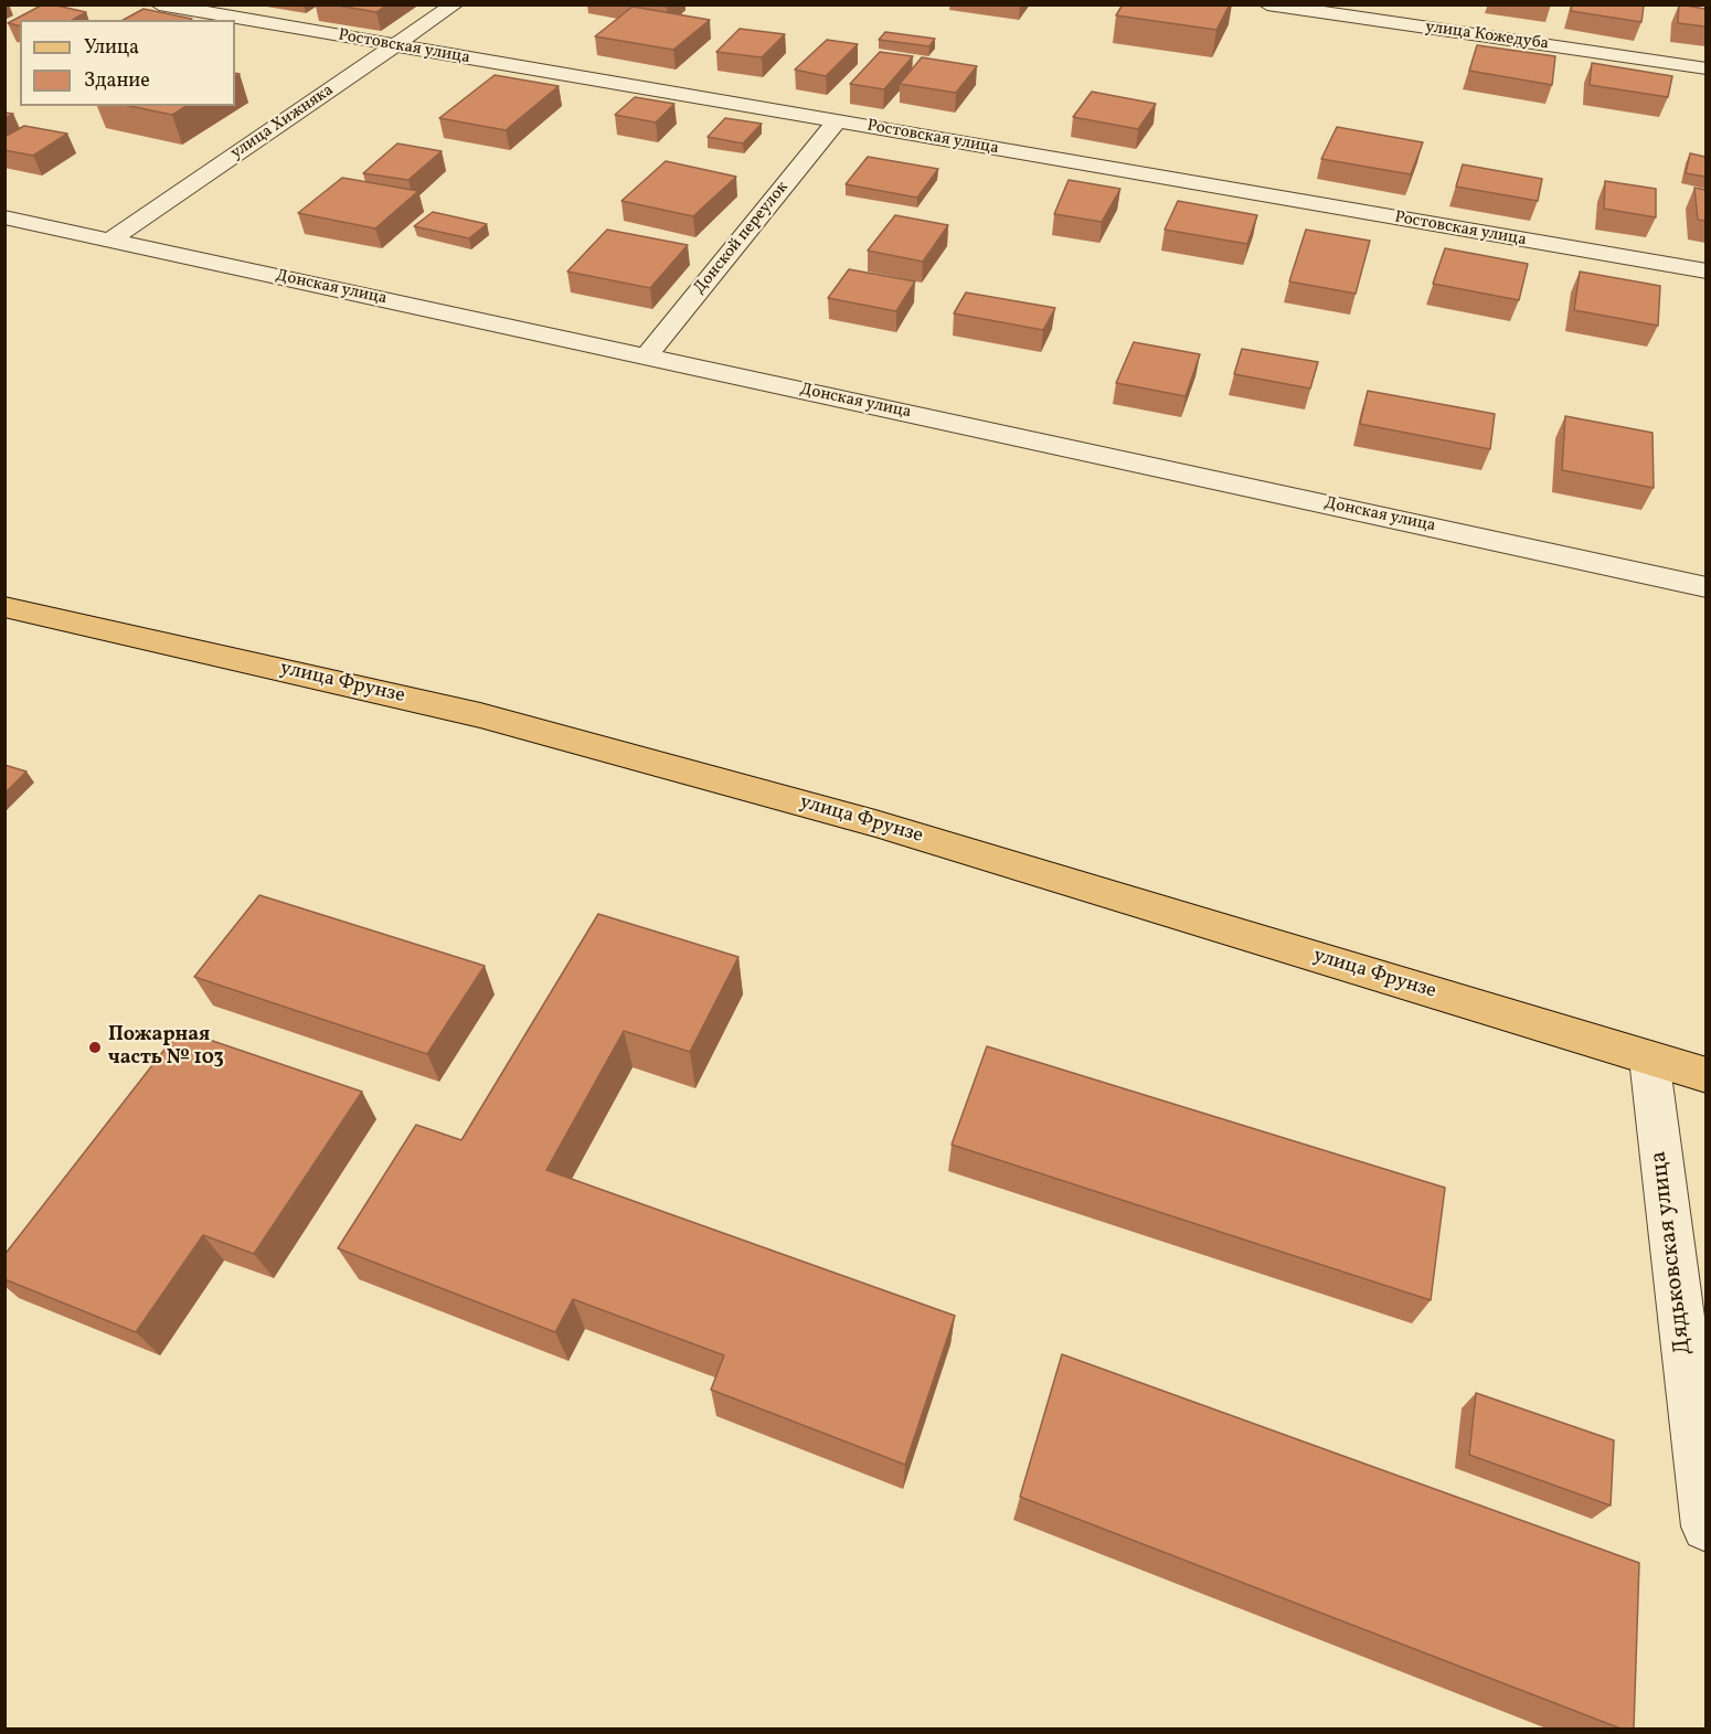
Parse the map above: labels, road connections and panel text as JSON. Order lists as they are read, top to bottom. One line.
{"streets":{"main road":["улица Фрунзе"],"street":["улица Кожедуба","Ростовская улица","улица Хижняка","Донской переулок","Донская улица","Дядьковская улица"]},"crossings":[["Ростовская улица","улица Хижняка"],["Ростовская улица","Донской переулок"],["улица Хижняка","Донская улица"],["Донской переулок","Донская улица"],["улица Фрунзе","Дядьковская улица"]],"places":["Пожарная часть № 103"],"legend":["Улица","Здание"]}
